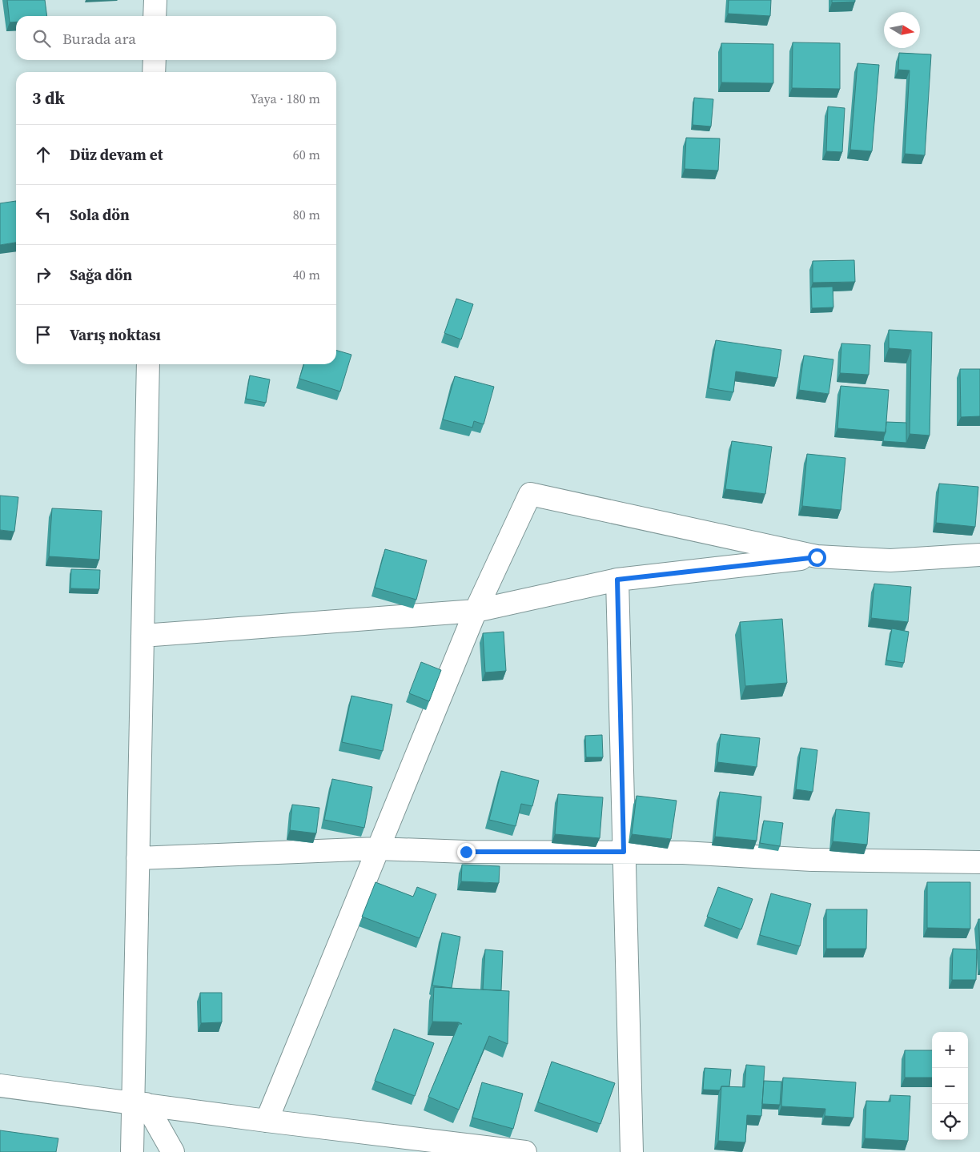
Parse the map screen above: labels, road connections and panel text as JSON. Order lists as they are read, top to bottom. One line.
{"north":"right","page":{"search":"Burada ara","heading":["3 dk","Yaya · 180 m"],"list":[["Düz devam et","60 m"],["Sola dön","80 m"],["Sağa dön","40 m"],"Varış noktası"],"map_buttons":["+","−"]}}
